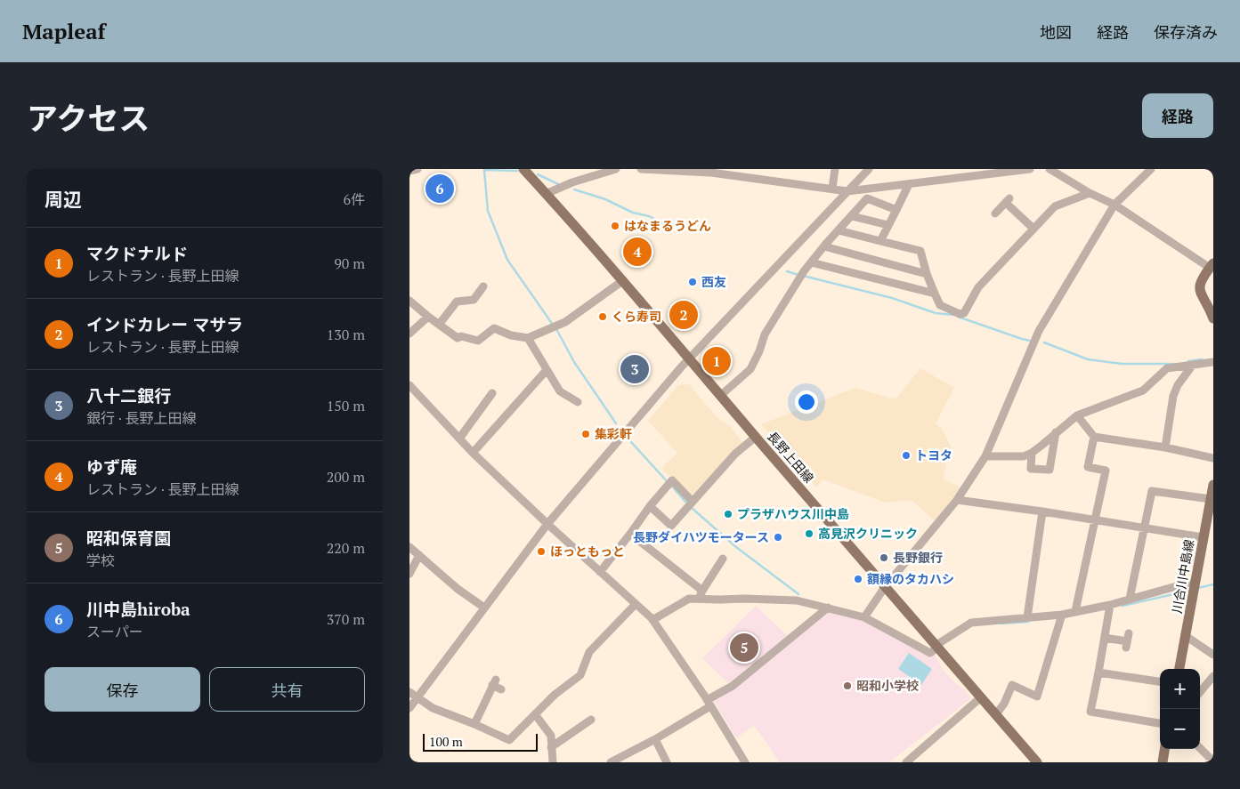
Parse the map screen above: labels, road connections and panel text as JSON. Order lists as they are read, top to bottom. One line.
{"streets":{"main road":["長野上田線","川合川中島線"]},"places":["はなまるうどん","西友","くら寿司","集彩軒","トヨタ","プラザハウス川中島","高見沢クリニック","長野ダイハツモータース","ほっともっと","長野銀行","額縁のタカハシ","昭和小学校"],"scale_bar":"100 m","page":{"header":"Mapleaf","nav":["地図","経路","保存済み"],"title":"アクセス","buttons":["経路",["保存","共有"]],"heading":["周辺","6件"],"pins":["6","4","2","1","3","5"],"list":[{"mark":"1","name":"マクドナルド","note":"レストラン · 長野上田線","value":"90 m"},{"mark":"2","name":"インドカレー マサラ","note":"レストラン · 長野上田線","value":"130 m"},{"mark":"3","name":"八十二銀行","note":"銀行 · 長野上田線","value":"150 m"},{"mark":"4","name":"ゆず庵","note":"レストラン · 長野上田線","value":"200 m"},{"mark":"5","name":"昭和保育園","note":"学校","value":"220 m"},{"mark":"6","name":"川中島hiroba","note":"スーパー","value":"370 m"}],"map_buttons":["+","−"],"scale":"100 m"}}
